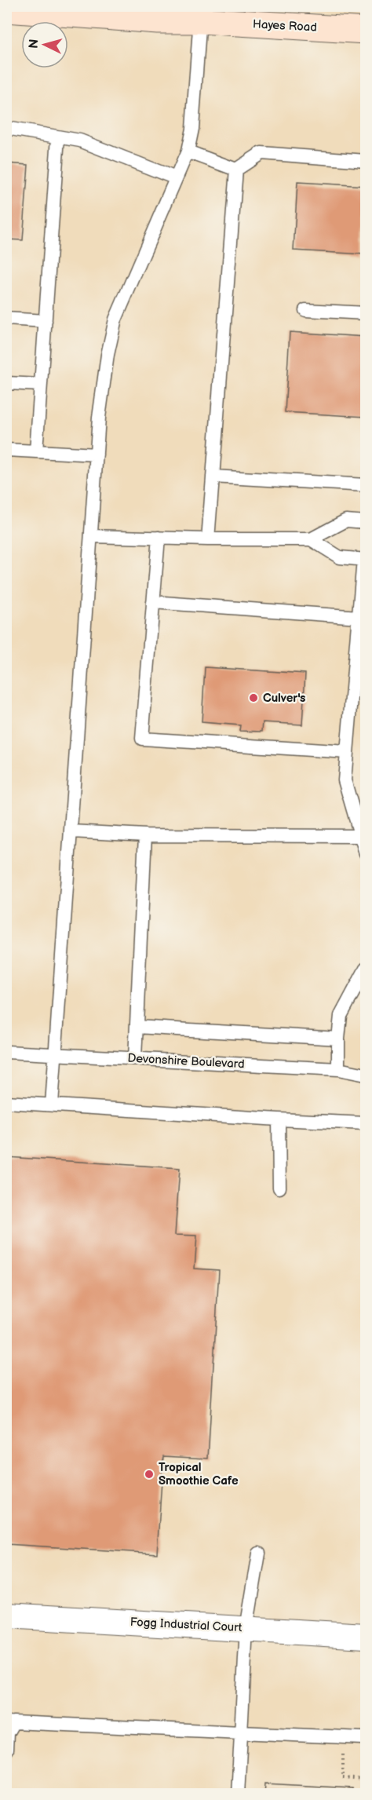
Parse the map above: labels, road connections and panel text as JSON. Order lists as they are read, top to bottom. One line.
{"streets":{"street":["Hayes Road","Fogg Industrial Court"],"lane":["Devonshire Boulevard"]},"places":["Culver's","Tropical Smoothie Cafe"],"north":"left"}
